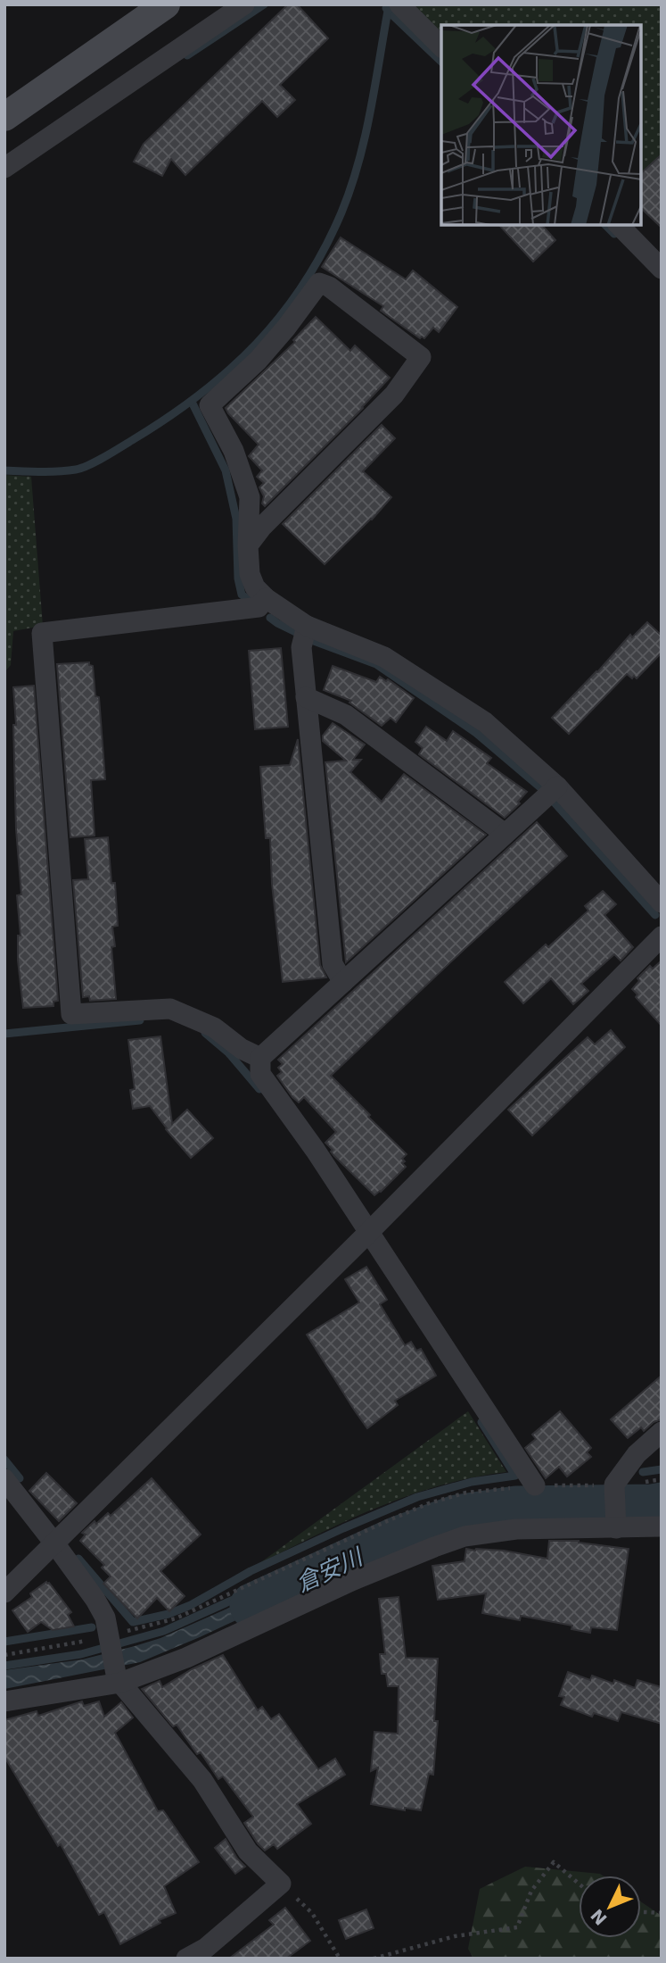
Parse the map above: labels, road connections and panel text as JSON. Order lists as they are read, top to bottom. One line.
{"water":["倉安川"],"north":"bottom left"}
